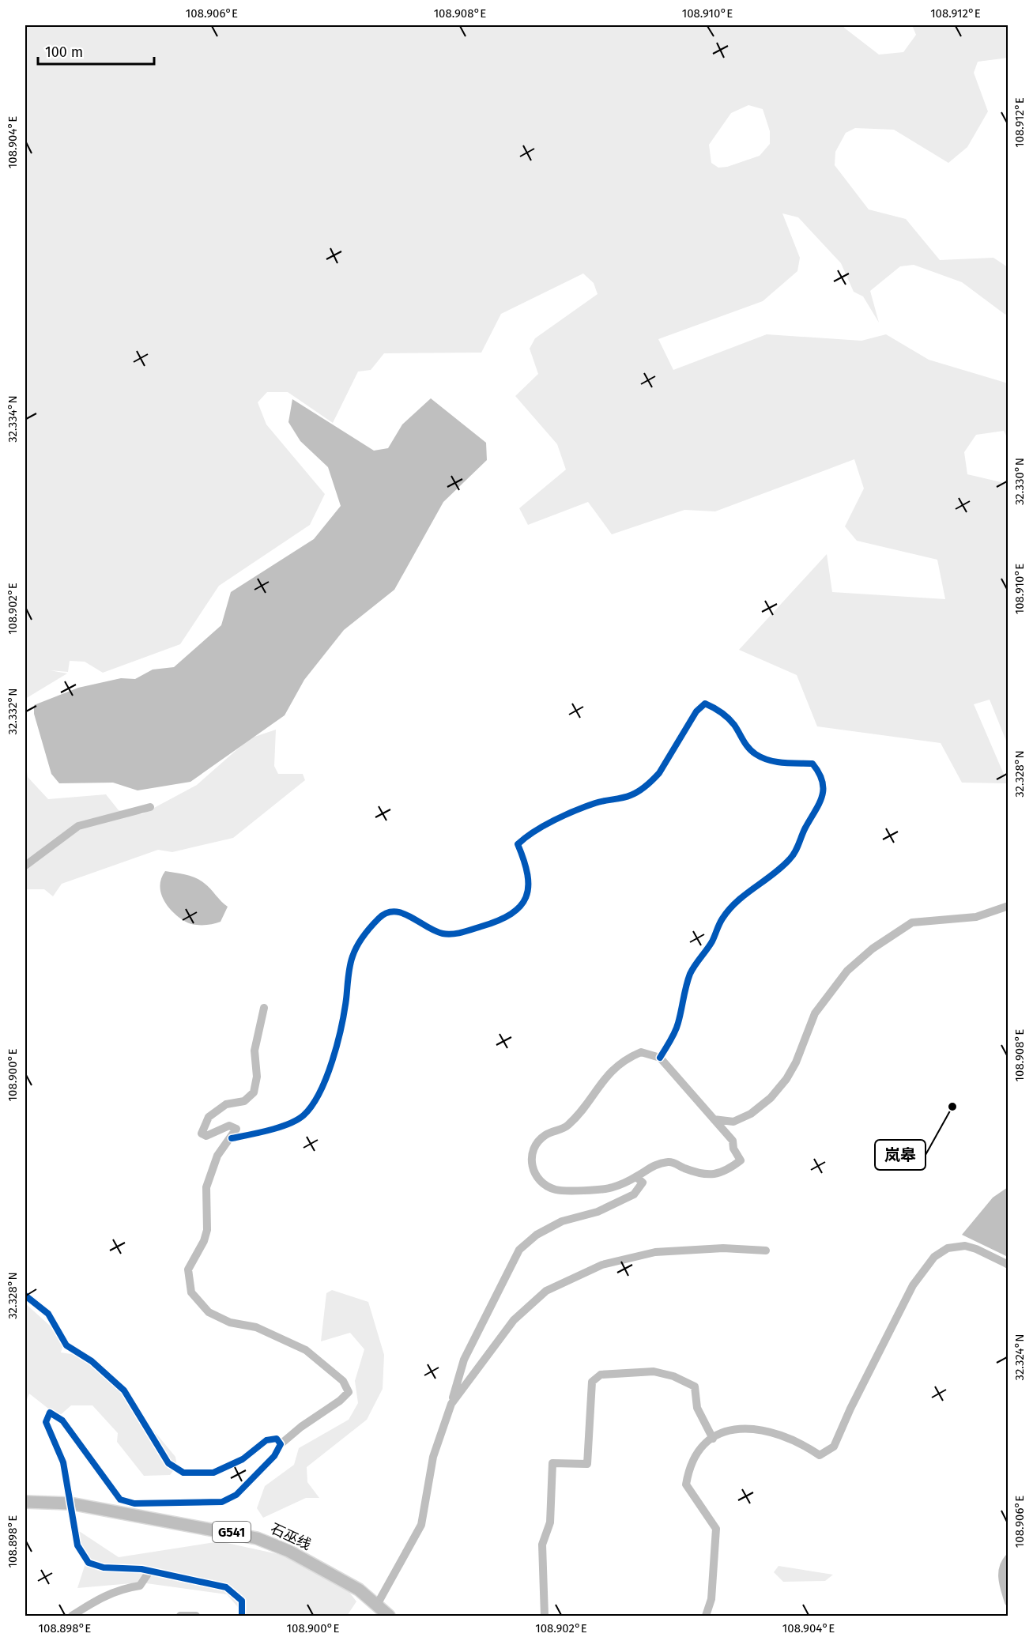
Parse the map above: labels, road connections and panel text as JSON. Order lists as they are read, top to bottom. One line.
{"streets":{"highway":["G541","石巫线"]},"places":["岚皋"],"scale_bar":"100 m","coordinates":["108.906°E","108.908°E","108.910°E","108.912°E","108.904°E","32.334°N","32.330°N","108.902°E","32.332°N","32.328°N","108.900°E","32.324°N","108.898°E"]}
